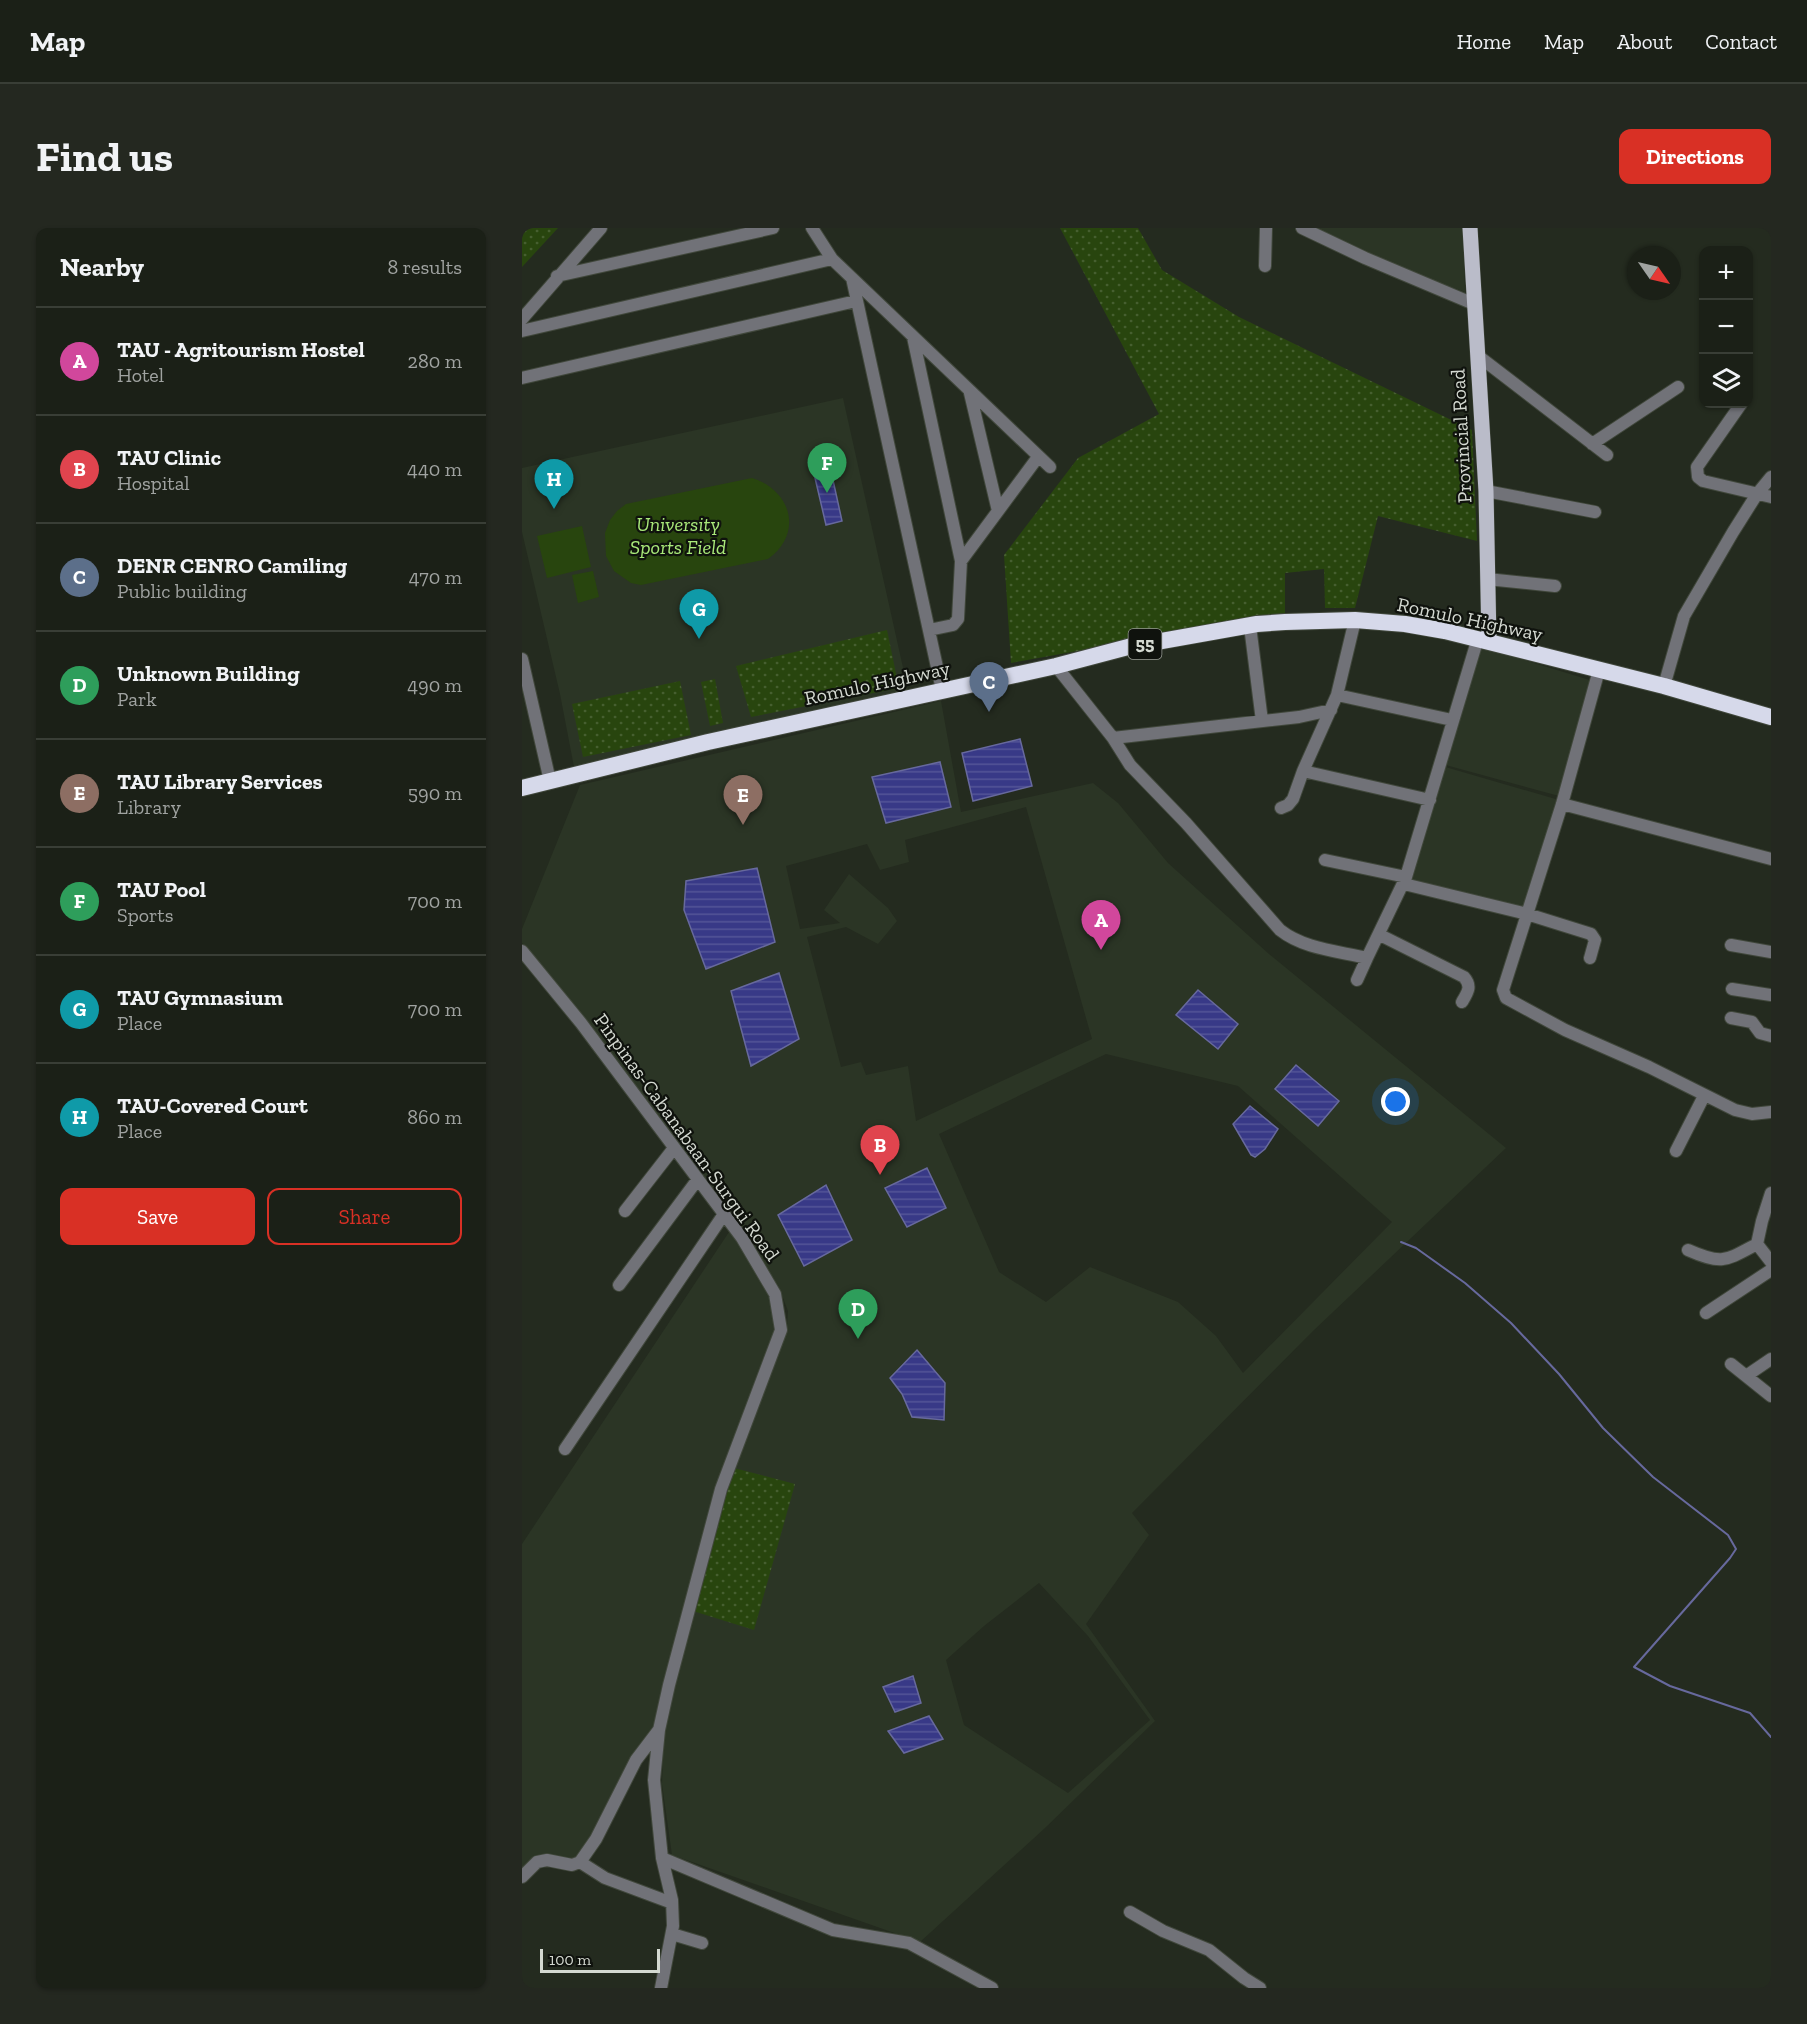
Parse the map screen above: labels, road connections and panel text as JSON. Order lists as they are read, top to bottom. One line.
{"streets":{"highway":["Romulo Highway","55"],"main road":["Provincial Road"],"street":["Pinpinas-Cabanabaan-Surgui Road"]},"crossings":[["Provincial Road","Romulo Highway"]],"parks":["University Sports Field"],"scale_bar":"100 m","north":"bottom right","page":{"header":"Map","nav":["Home","Map","About","Contact"],"buttons":["Directions",["Save","Share"]],"title":"Find us","heading":["Nearby","8 results"],"map_buttons":["+","−"],"list":[{"mark":"A","name":"TAU - Agritourism Hostel","note":"Hotel","value":"280 m"},{"mark":"B","name":"TAU Clinic","note":"Hospital","value":"440 m"},{"mark":"C","name":"DENR CENRO Camiling","note":"Public building","value":"470 m"},{"mark":"D","name":"Unknown Building","note":"Park","value":"490 m"},{"mark":"E","name":"TAU Library Services","note":"Library","value":"590 m"},{"mark":"F","name":"TAU Pool","note":"Sports","value":"700 m"},{"mark":"G","name":"TAU Gymnasium","note":"Place","value":"700 m"},{"mark":"H","name":"TAU-Covered Court","note":"Place","value":"860 m"}],"pins":["F","H","G","C","E","A","B","D"],"scale":"100 m"}}
